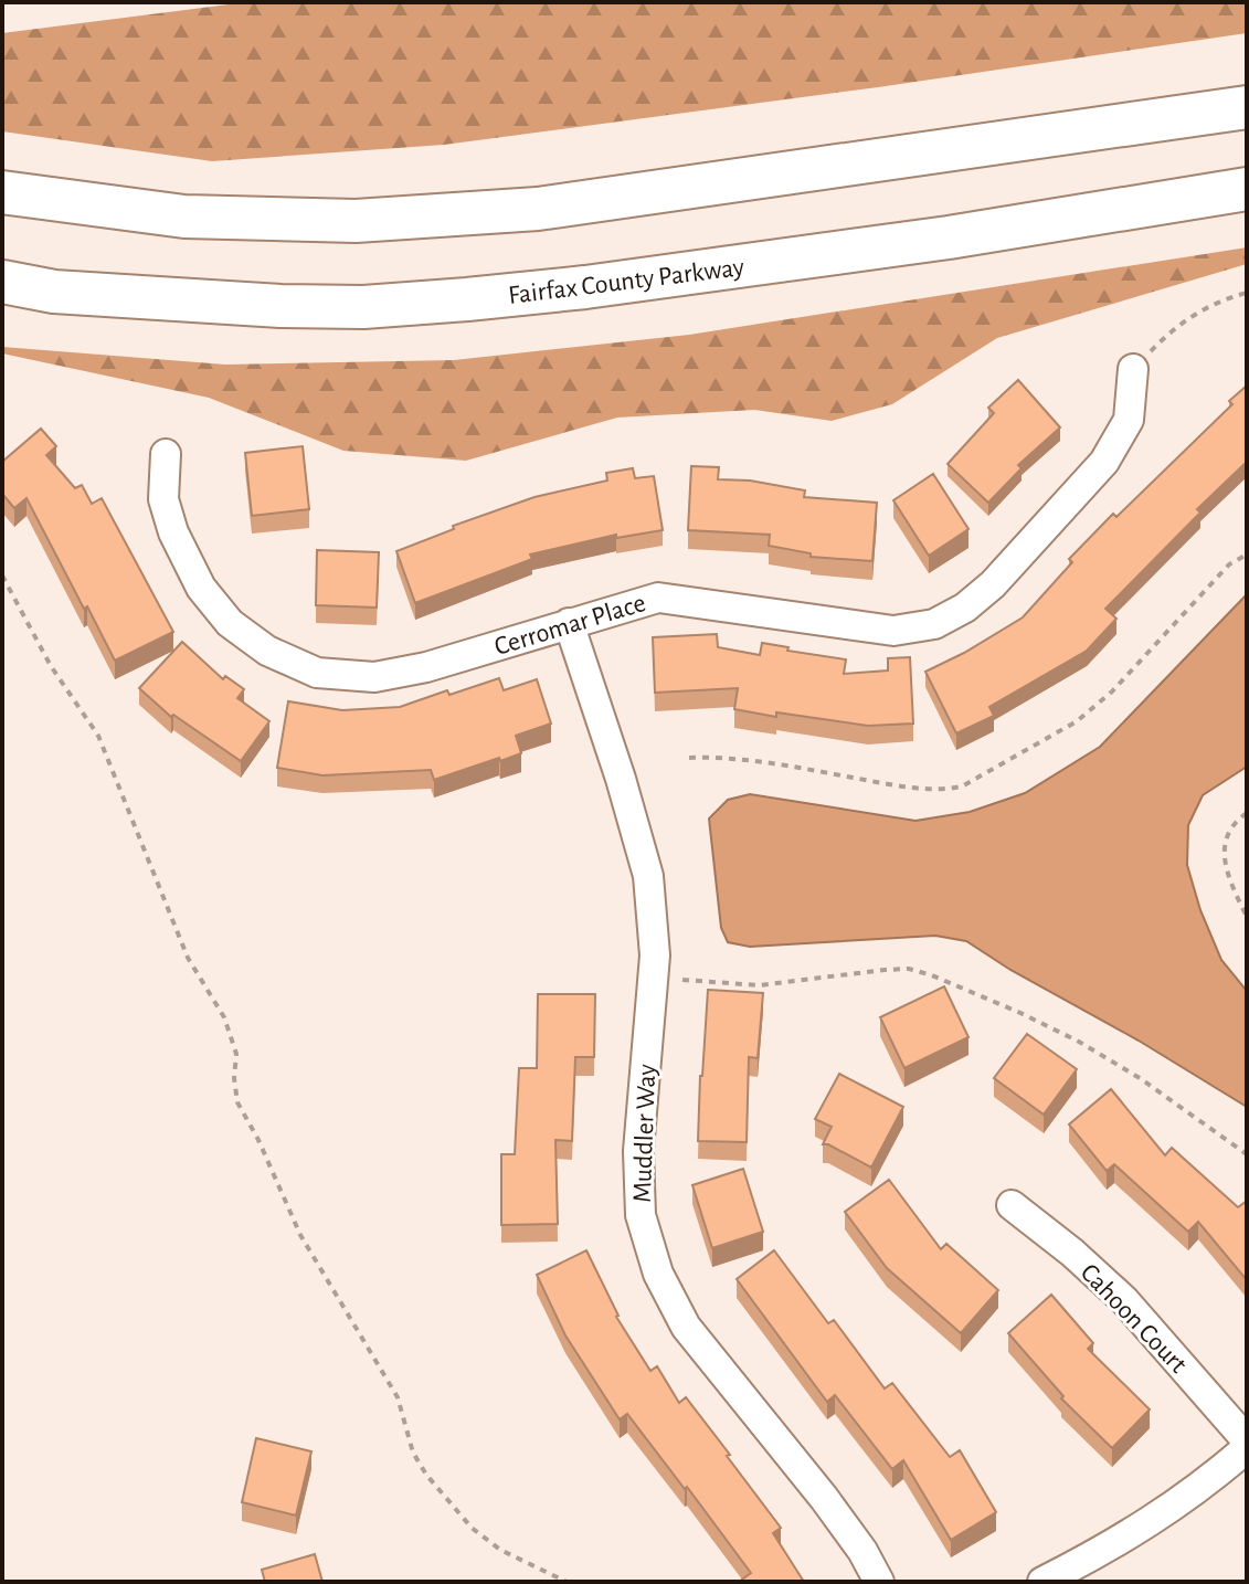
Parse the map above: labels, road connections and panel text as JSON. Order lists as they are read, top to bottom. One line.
{"streets":{"highway":["Fairfax County Parkway"],"street":["Cerromar Place","Muddler Way","Cahoon Court"]},"crossings":[["Cerromar Place","Muddler Way"]]}
